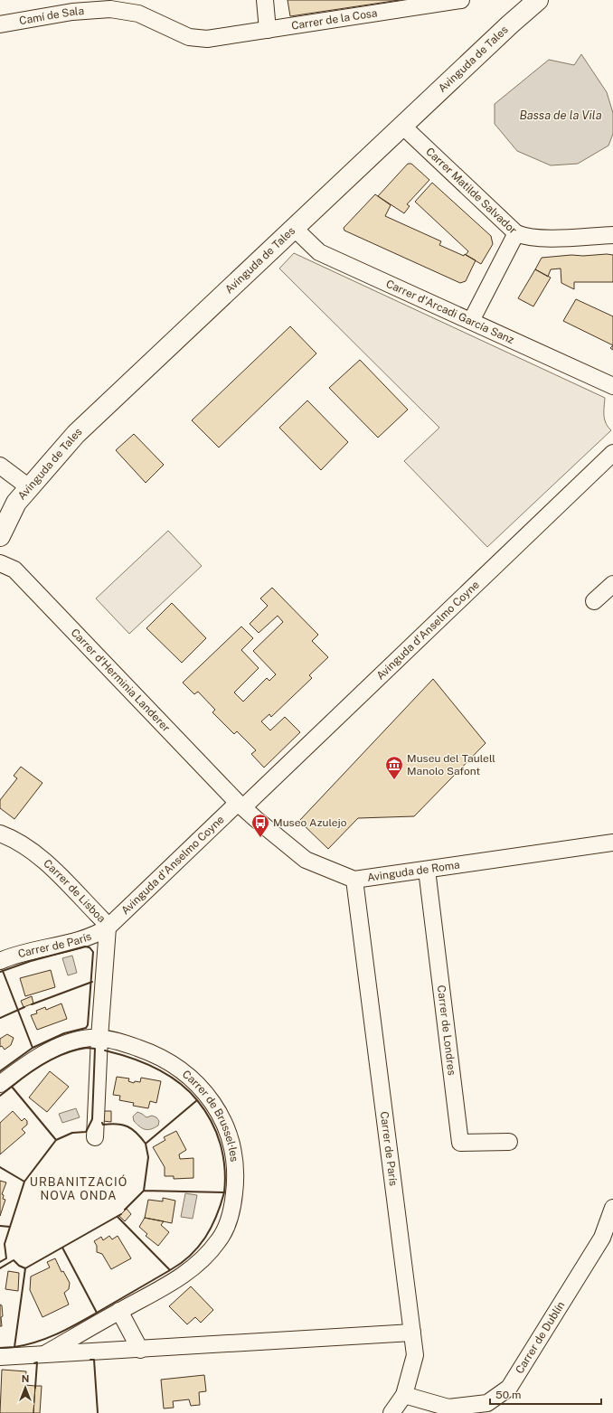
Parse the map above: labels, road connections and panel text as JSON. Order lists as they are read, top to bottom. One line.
{"streets":{"main road":["Avinguda de Tales"],"street":["Camí de Sala","Carrer de la Cosa","Carrer Matilde Salvador","Carrer d'Arcadi García Sanz","Avinguda d'Anselmo Coyne","Carrer d'Herminia Landerer","Avinguda de Roma","Carrer de Lisboa","Carrer de París","Carrer de Londres","Carrer de Brussel·les","Carrer de Dublín"]},"crossings":[["Camí de Sala","Carrer de la Cosa"],["Avinguda de Tales","Carrer Matilde Salvador"],["Avinguda de Tales","Carrer d'Arcadi García Sanz"],["Avinguda d'Anselmo Coyne","Carrer d'Herminia Landerer"],["Avinguda d'Anselmo Coyne","Avinguda de Roma"],["Avinguda d'Anselmo Coyne","Carrer de Lisboa"],["Avinguda d'Anselmo Coyne","Carrer de París"],["Carrer d'Herminia Landerer","Avinguda de Roma"],["Avinguda de Roma","Carrer de París"],["Avinguda de Roma","Carrer de Londres"],["Carrer de Lisboa","Carrer de París"],["Carrer de Lisboa","Carrer de Brussel·les"],["Carrer de París","Carrer de Brussel·les"],["Carrer de París","Carrer de Dublín"]],"districts":["URBANITZACIÓ NOVA ONDA"],"water":["Bassa de la Vila"],"places":{"museum":["Museu del Taulell Manolo Safont"],"bus stop":["Museo Azulejo"]},"scale_bar":"50 m","north":"top"}
